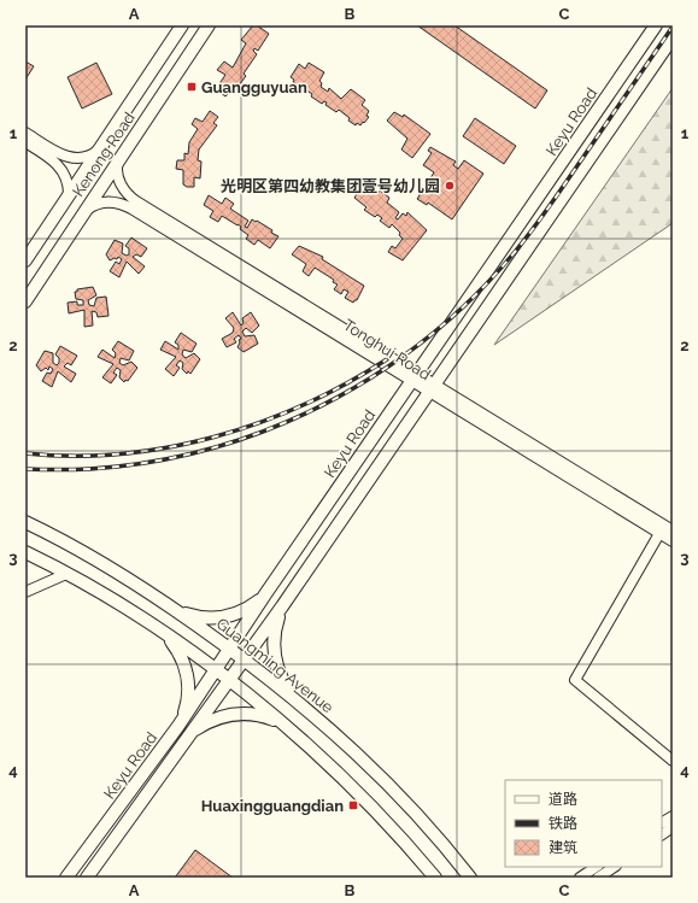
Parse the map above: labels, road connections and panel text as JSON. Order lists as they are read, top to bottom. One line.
{"streets":{"main road":["Keyu Road","Kenong Road","Guangming Avenue"],"street":["Tonghui Road"]},"crossings":[["Keyu Road","Tonghui Road"],["Keyu Road","Guangming Avenue"],["Kenong Road","Tonghui Road"]],"places":{"transit":["Guangguyuan","Huaxingguangdian"],"other":["光明区第四幼教集团壹号幼儿园"]},"legend":["道路","铁路","建筑"],"grid":{"columns":["A","B","C"],"rows":["1","2","3","4"]}}
